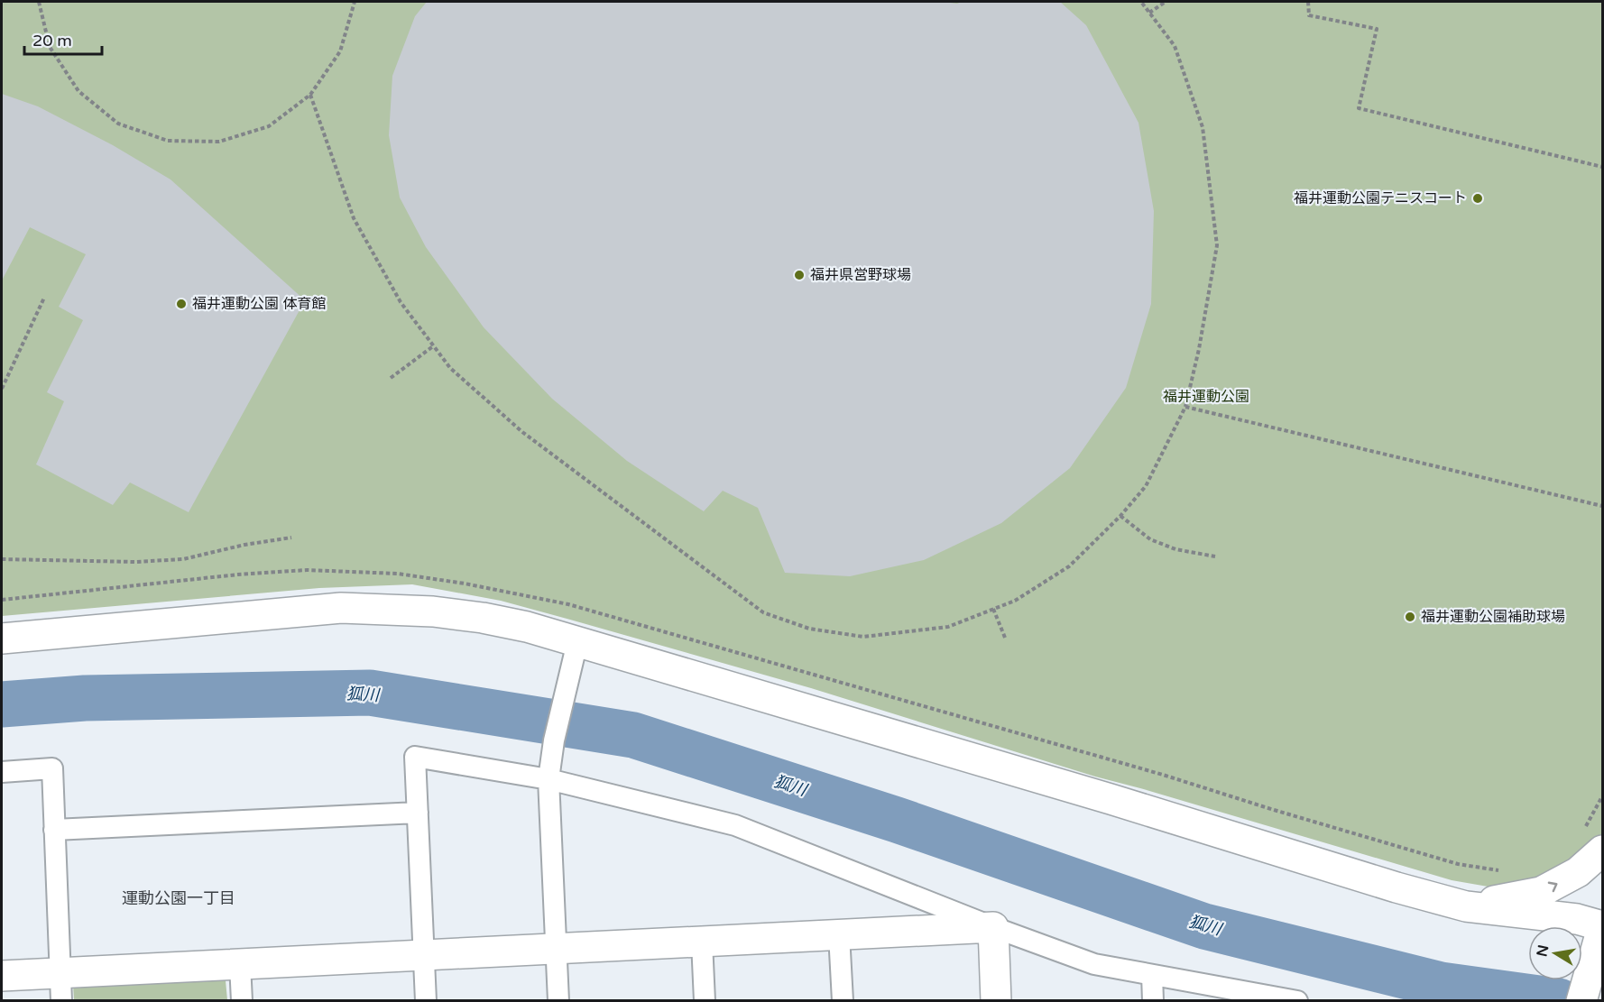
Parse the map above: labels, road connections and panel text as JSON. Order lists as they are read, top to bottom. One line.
{"districts":["運動公園一丁目"],"water":["狐川"],"parks":["福井運動公園"],"places":["福井運動公園テニスコート","福井県営野球場","福井運動公園 体育館","福井運動公園補助球場"],"scale_bar":"20 m","north":"left"}
